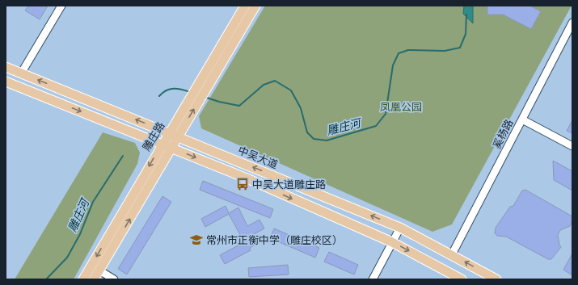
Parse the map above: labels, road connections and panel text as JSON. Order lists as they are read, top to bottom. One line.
{"streets":{"main road":["雕庄路","中吴大道"],"street":["奚杨路"]},"crossings":[["奚杨路","中吴大道"],["雕庄路","中吴大道"]],"water":["雕庄河"],"parks":["凤凰公园"],"places":{"bus stop":["中吴大道雕庄路"],"school or university":["常州市正衡中学（雕庄校区）"]}}
